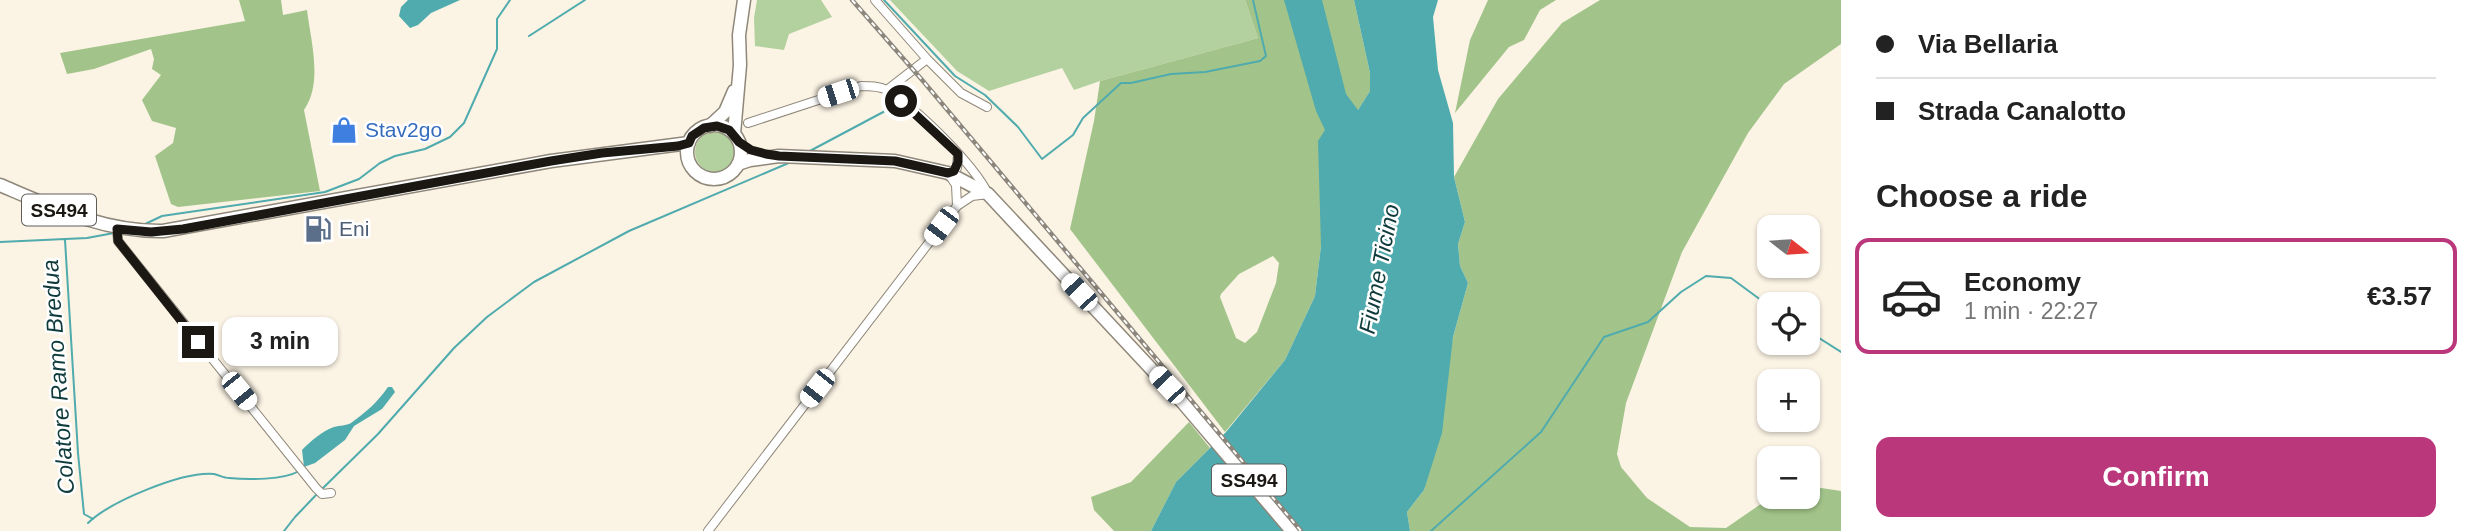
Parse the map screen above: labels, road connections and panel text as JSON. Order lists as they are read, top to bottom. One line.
{"streets":{"main road":["SS494"]},"water":["Fiume Ticino","Colatore Ramo Bredua"],"places":{"shop":["Stav2go"],"fuel station":["Eni"]},"north":"right","page":{"banner":["Via Bellaria","Strada Canalotto"],"heading":"Choose a ride","map_buttons":["+","−"],"list":[{"name":"Economy","note":"1 min · 22:27","value":"€3.57"}],"bubble":"3 min","buttons":"Confirm"}}
